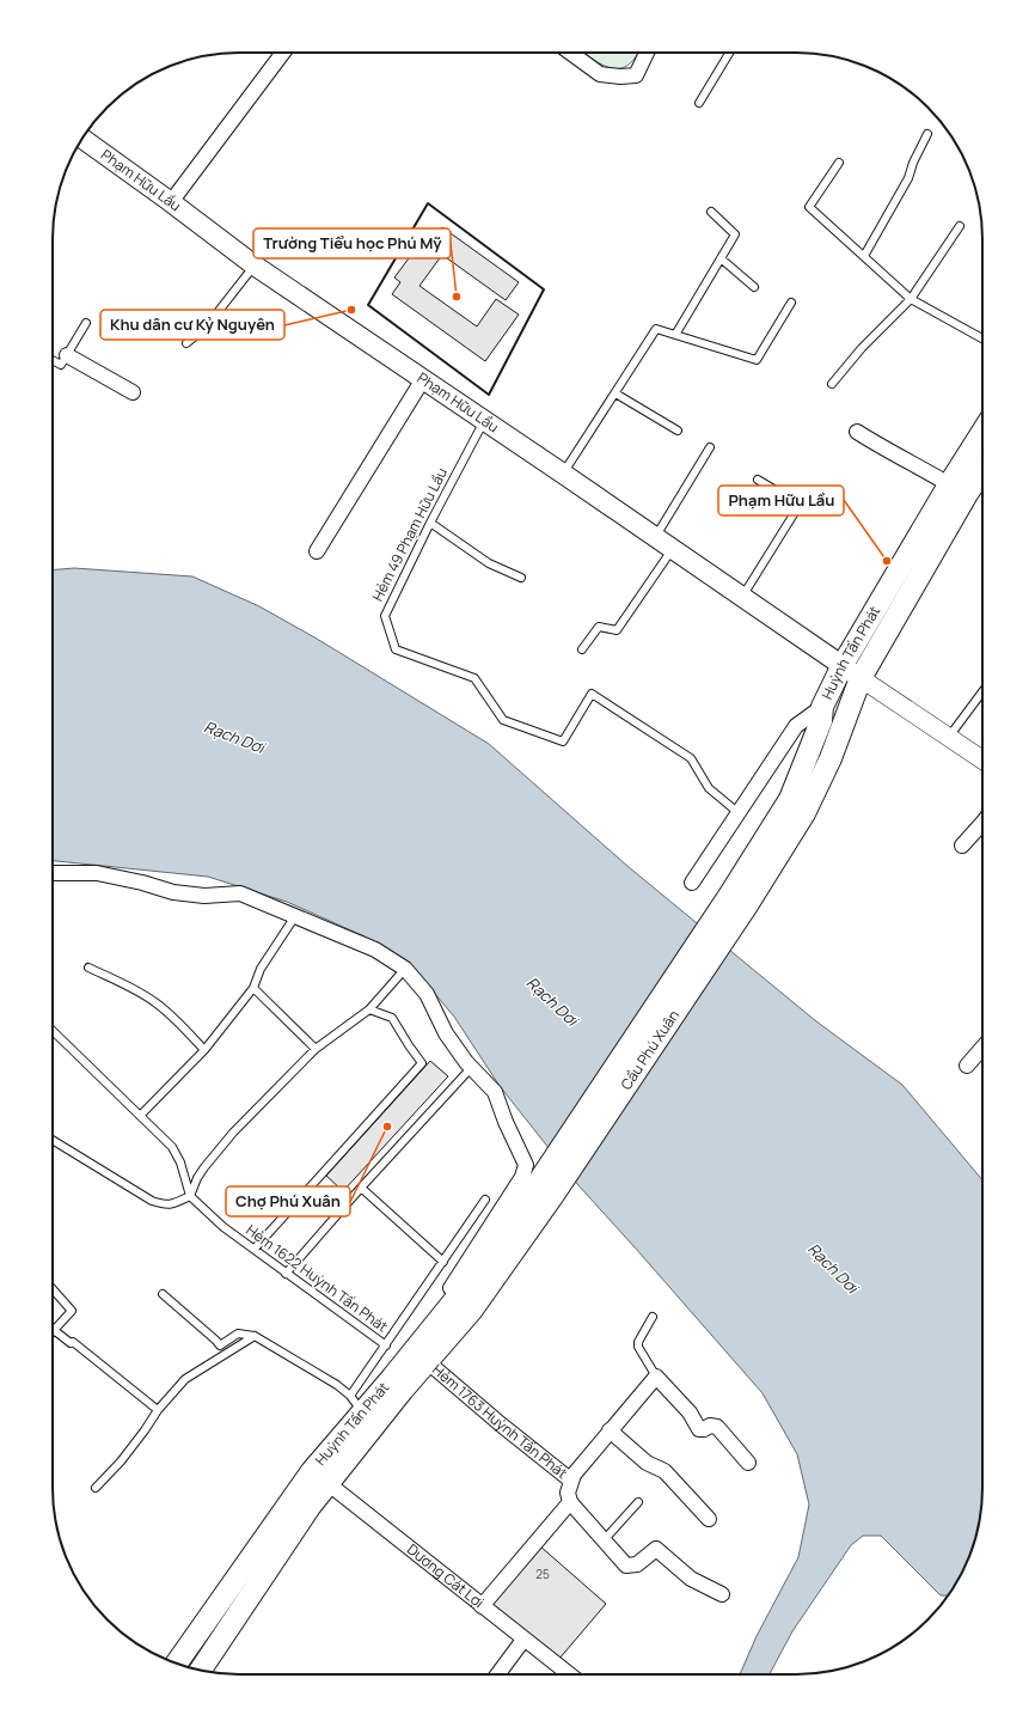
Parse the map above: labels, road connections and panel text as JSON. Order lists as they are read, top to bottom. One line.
{"streets":{"main road":["Phạm Hữu Lầu","Huỳnh Tấn Phát","Cầu Phú Xuân"],"street":["Hẻm 1763 Huỳnh Tấn Phát","Dương Cát Lợi"],"lane":["Hẻm 49 Phạm Hữu Lầu","Hẻm 1622 Huỳnh Tấn Phát"]},"crossings":[["Phạm Hữu Lầu","Hẻm 49 Phạm Hữu Lầu"],["Phạm Hữu Lầu","Huỳnh Tấn Phát"],["Huỳnh Tấn Phát","Cầu Phú Xuân"],["Huỳnh Tấn Phát","Hẻm 1622 Huỳnh Tấn Phát"],["Huỳnh Tấn Phát","Hẻm 1763 Huỳnh Tấn Phát"],["Huỳnh Tấn Phát","Dương Cát Lợi"]],"water":["Rạch Dơi"],"places":["Trường Tiểu học Phú Mỹ","Khu dân cư Kỷ Nguyên","Phạm Hữu Lầu","Chợ Phú Xuân"],"house_numbers":["25"]}
